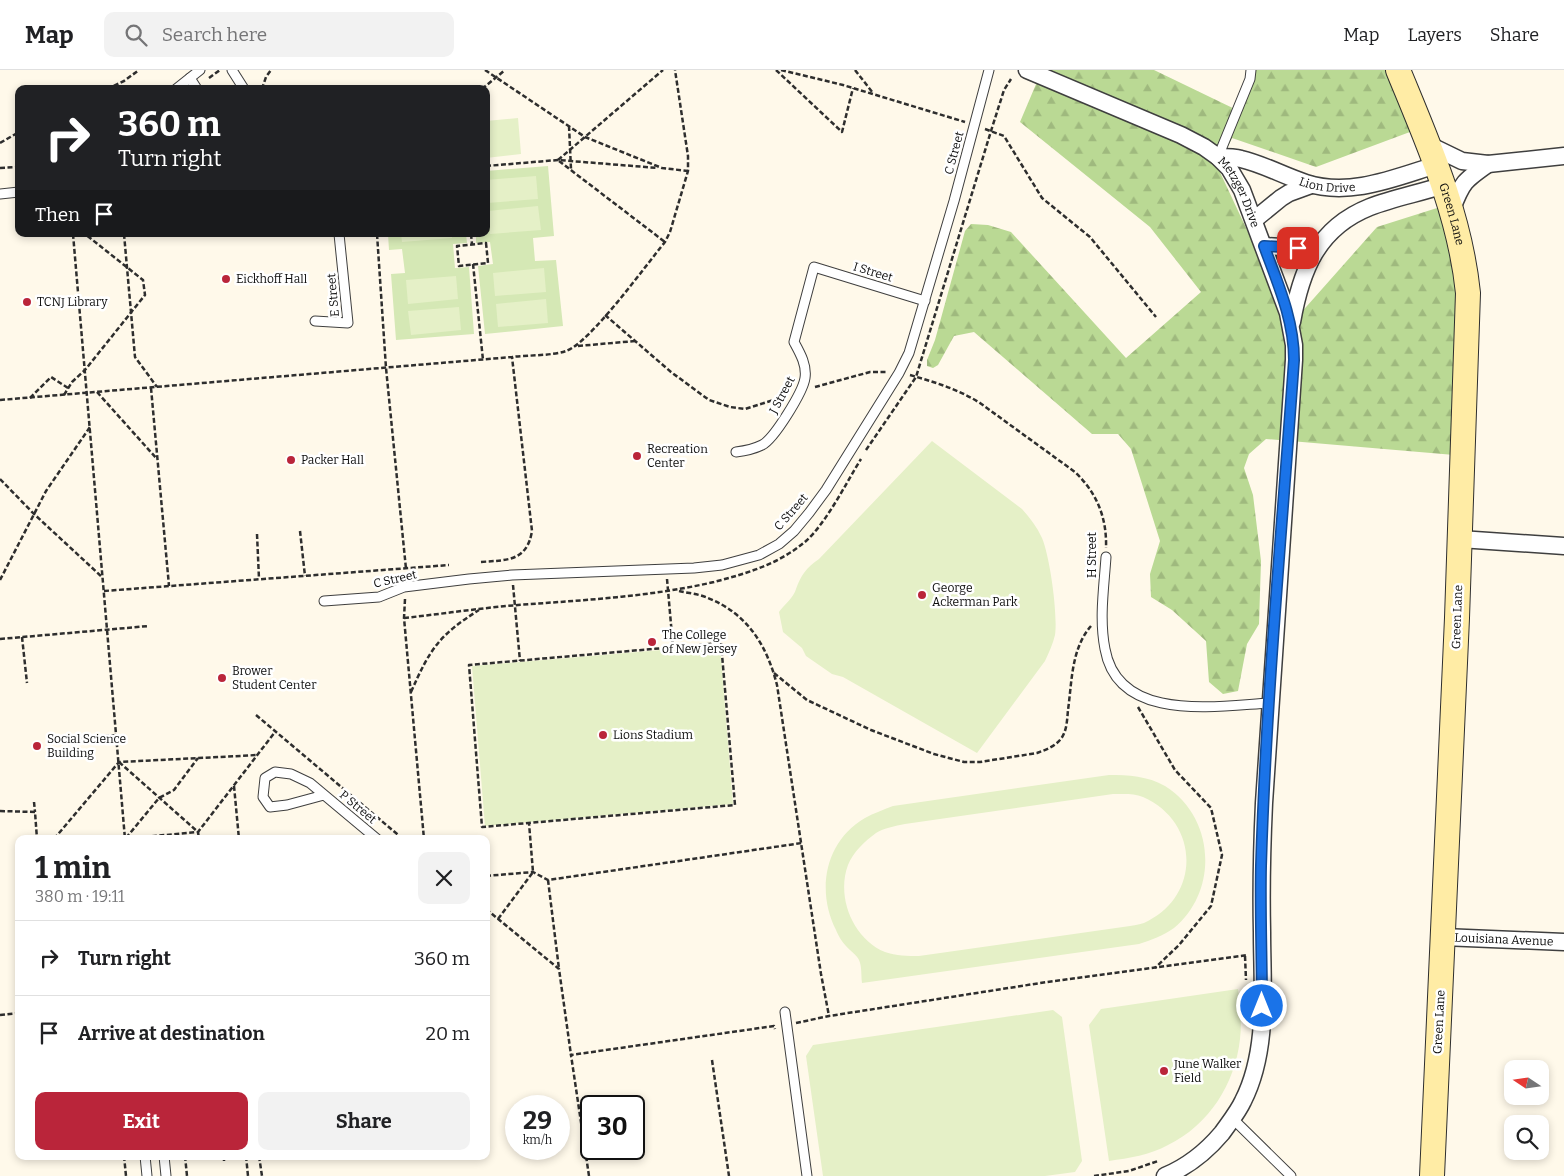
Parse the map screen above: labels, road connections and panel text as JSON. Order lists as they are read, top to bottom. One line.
{"streets":{"street":["Lion Drive","Metzger Drive","Green Lane","Louisiana Avenue"],"lane":["C Street","I Street","E Street","J Street","H Street","P Street"]},"crossings":[["C Street","I Street"],["Lion Drive","Metzger Drive"],["Lion Drive","Green Lane"],["Metzger Drive","H Street"],["Green Lane","Louisiana Avenue"],["I Street","J Street"]],"places":["Eickhoff Hall","TCNJ Library","Recreation Center","Packer Hall","George Ackerman Park","The College of New Jersey","Brower Student Center","Lions Stadium","Social Science Building","June Walker Field"],"north":"left","page":{"header":"Map","search":"Search here","nav":["Map","Layers","Share"],"turn":["360 m","Turn right"],"then":"Then","heading":["1 min","380 m · 19:11"],"list":[{"name":"Turn right","value":"360 m"},{"name":"Arrive at destination","value":"20 m"}],"buttons":["Exit","Share"],"speed":"29 km/h","limit":"30"}}
